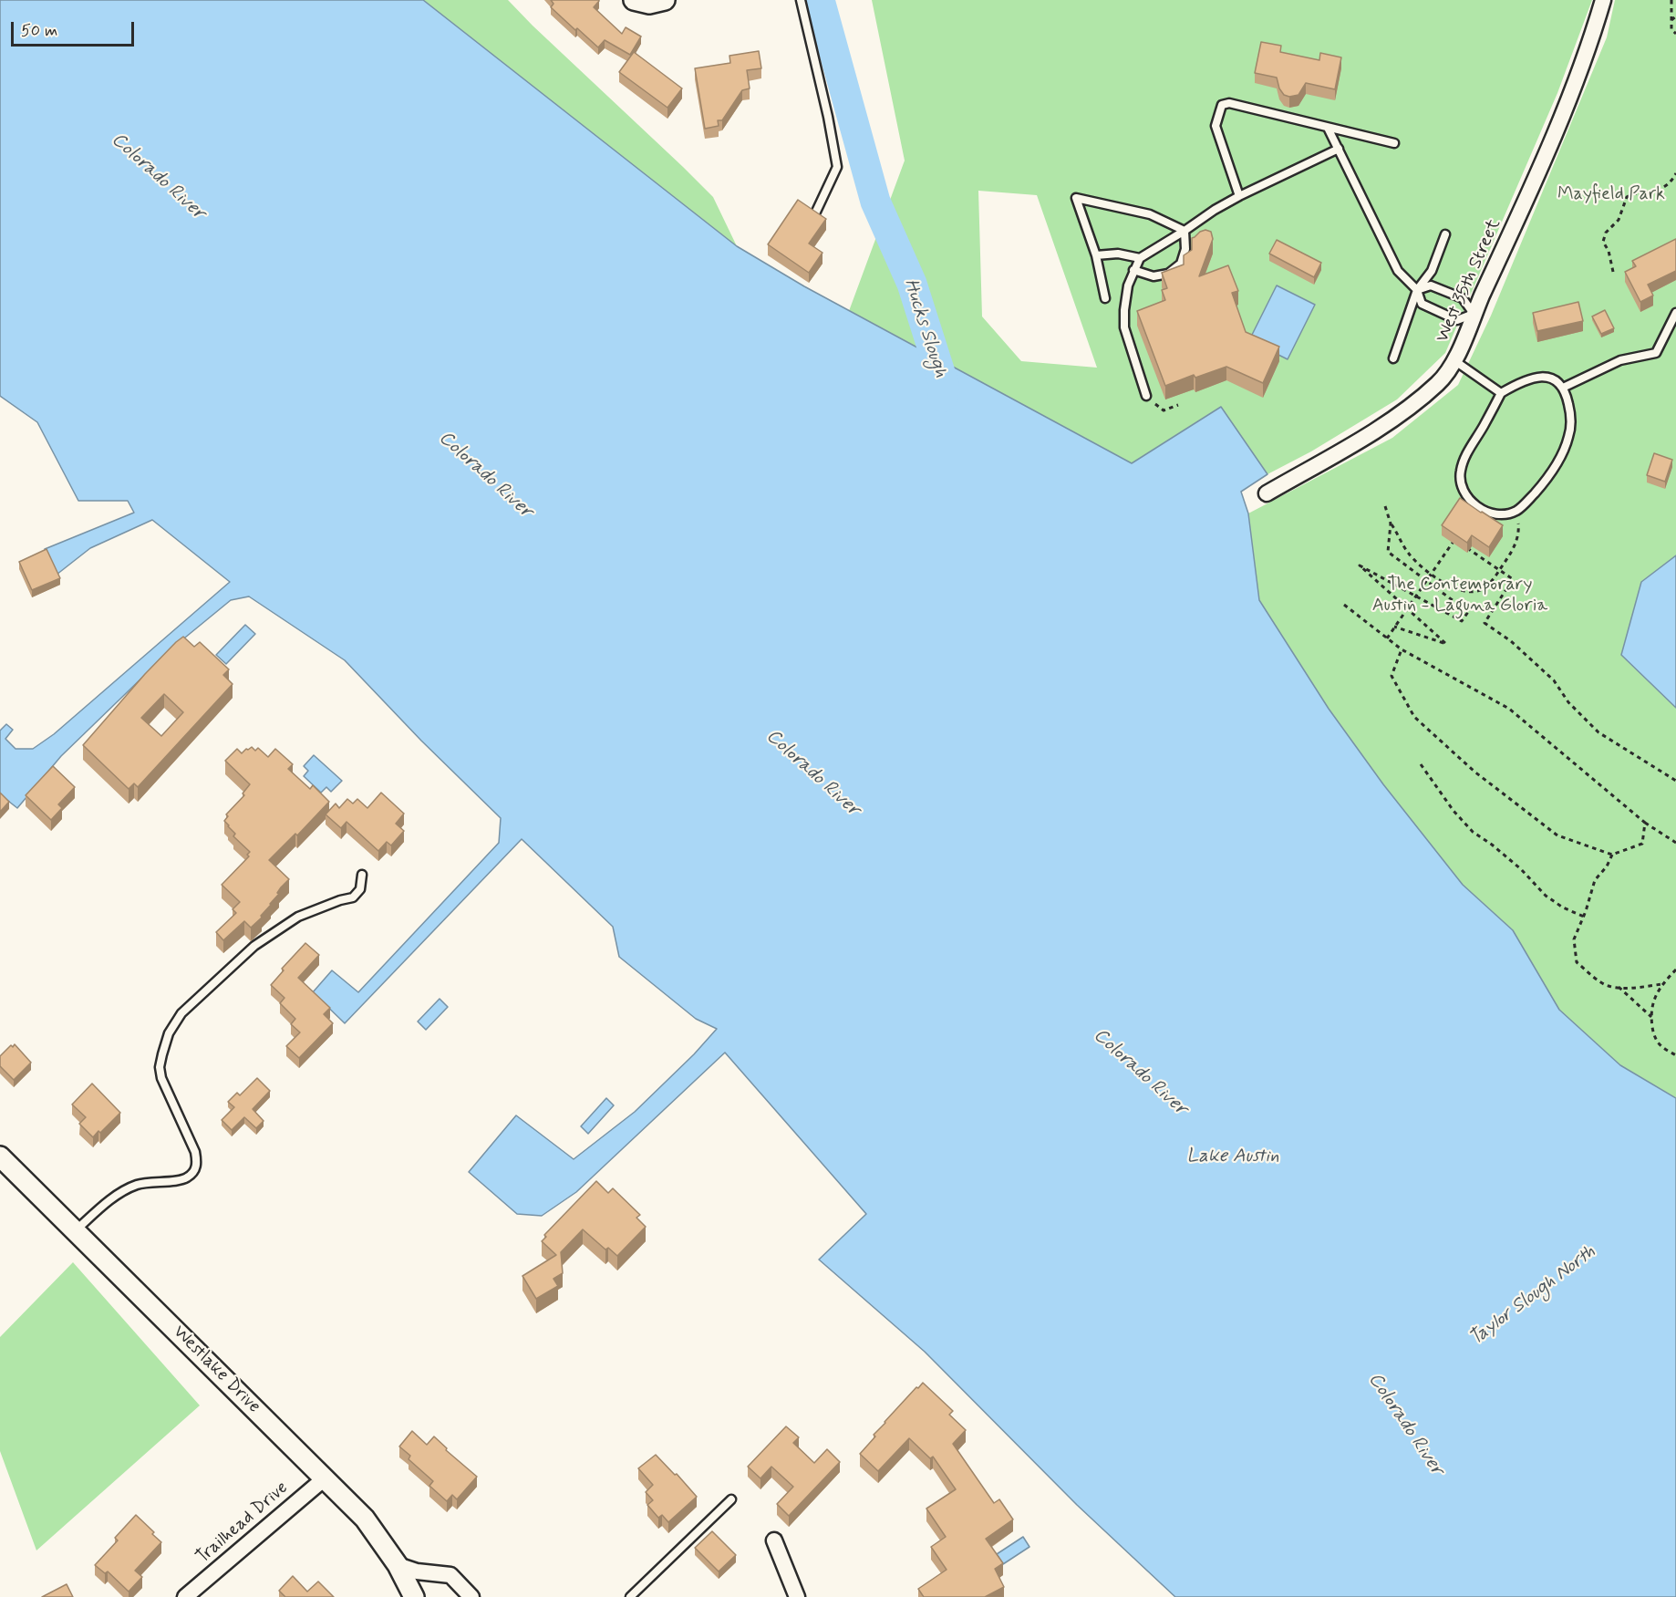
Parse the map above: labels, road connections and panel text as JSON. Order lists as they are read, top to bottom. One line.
{"streets":{"street":["West 35th Street","Westlake Drive","Trailhead Drive"]},"crossings":[["Westlake Drive","Trailhead Drive"]],"water":["Colorado River","Hucks Slough","Lake Austin","Taylor Slough North"],"parks":["Mayfield Park","The Contemporary Austin - Laguna Gloria"],"scale_bar":"50 m"}
